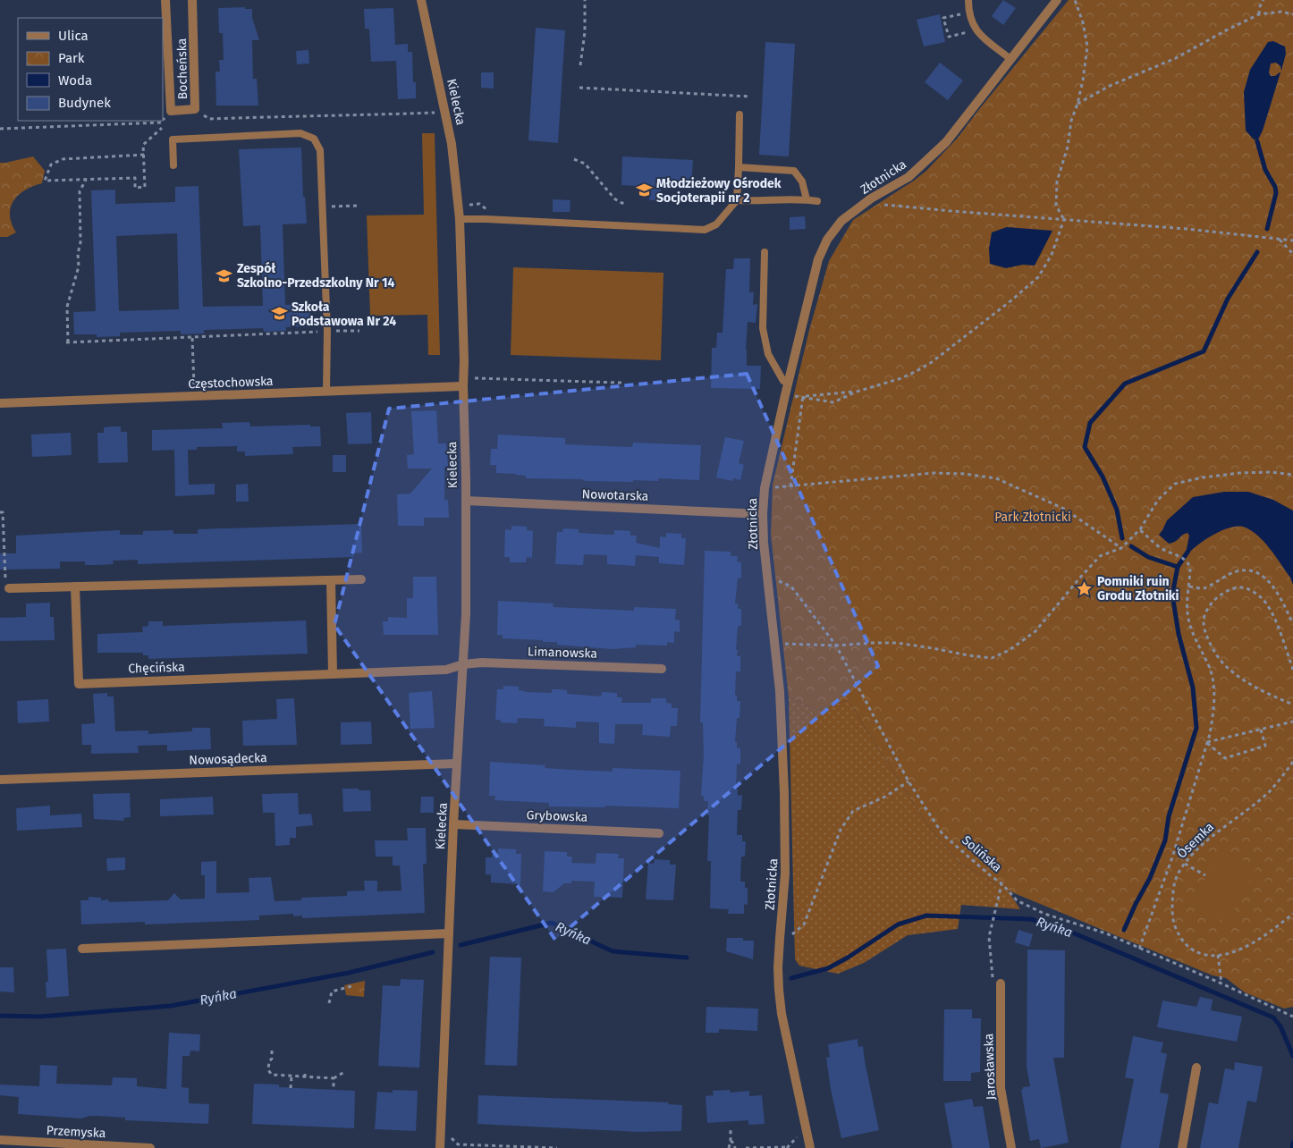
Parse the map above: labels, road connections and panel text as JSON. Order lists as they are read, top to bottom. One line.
{"streets":{"street":["Bocheńska","Kielecka","Złotnicka","Częstochowska","Nowotarska","Limanowska","Chęcińska","Nowosądecka","Grybowska","Jarosławska","Przemyska"],"path":["Ósemka","Solińska"]},"crossings":[["Kielecka","Częstochowska"],["Kielecka","Nowotarska"],["Kielecka","Limanowska"],["Kielecka","Chęcińska"],["Kielecka","Nowosądecka"],["Kielecka","Grybowska"],["Złotnicka","Nowotarska"],["Złotnicka","Solińska"],["Limanowska","Chęcińska"]],"water":["Ryńka"],"parks":["Park Złotnicki"],"places":{"school or university":["Młodzieżowy Ośrodek Socjoterapii nr 2","Zespół Szkolno-Przedszkolny Nr 14","Szkoła Podstawowa Nr 24"],"place":["Pomniki ruin Grodu Złotniki"]},"legend":["Ulica","Park","Woda","Budynek"]}
